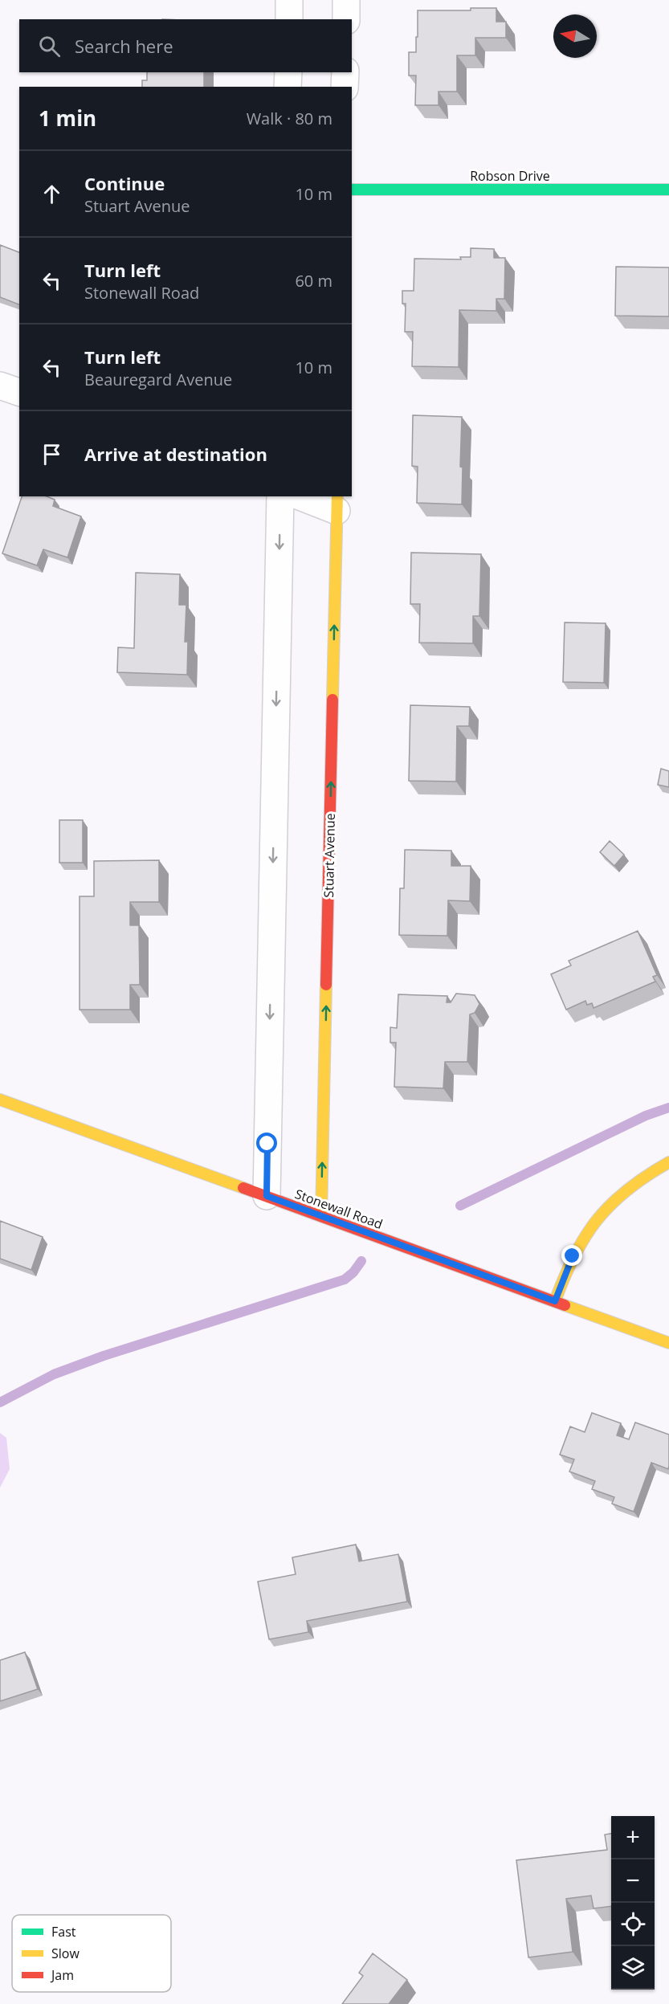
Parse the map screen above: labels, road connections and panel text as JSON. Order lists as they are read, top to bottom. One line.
{"streets":{"street":["Robson Drive","Stuart Avenue","Stonewall Road"]},"crossings":[["Stuart Avenue","Stonewall Road"]],"legend":["Fast","Slow","Jam"],"north":"left","page":{"search":"Search here","heading":["1 min","Walk · 80 m"],"list":[["Continue","Stuart Avenue","10 m"],["Turn left","Stonewall Road","60 m"],["Turn left","Beauregard Avenue","10 m"],"Arrive at destination"],"map_buttons":["+","−"]}}
